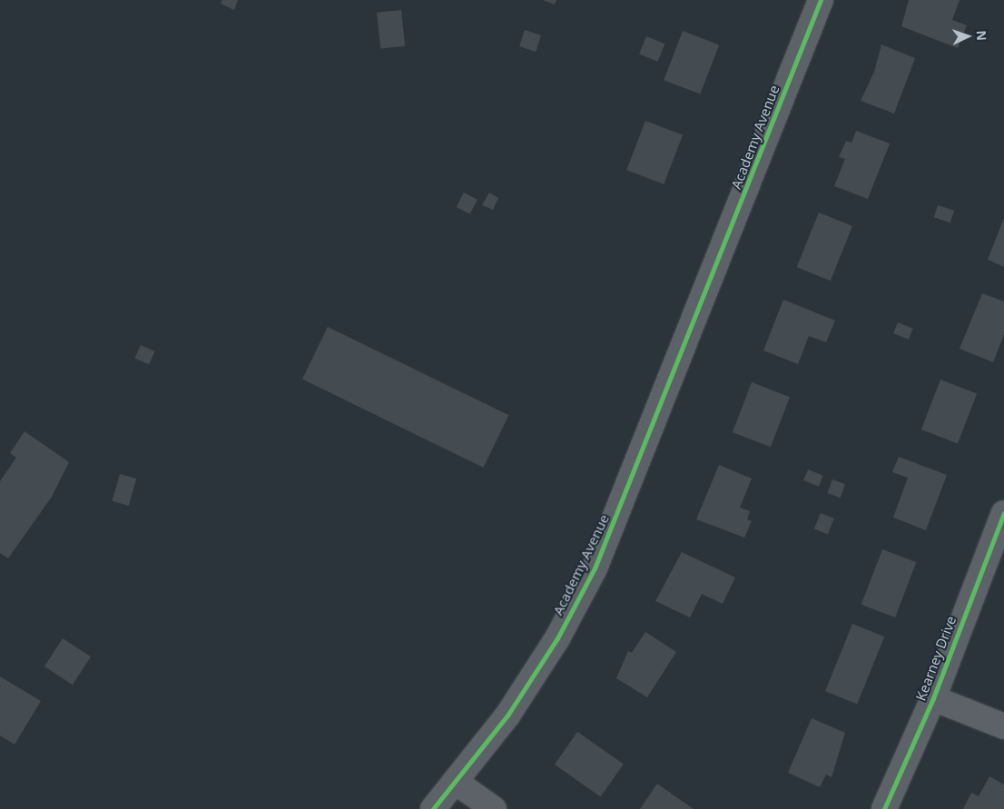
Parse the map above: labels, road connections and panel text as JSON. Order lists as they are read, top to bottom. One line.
{"streets":{"street":["Academy Avenue","Kearney Drive"]},"north":"right"}
